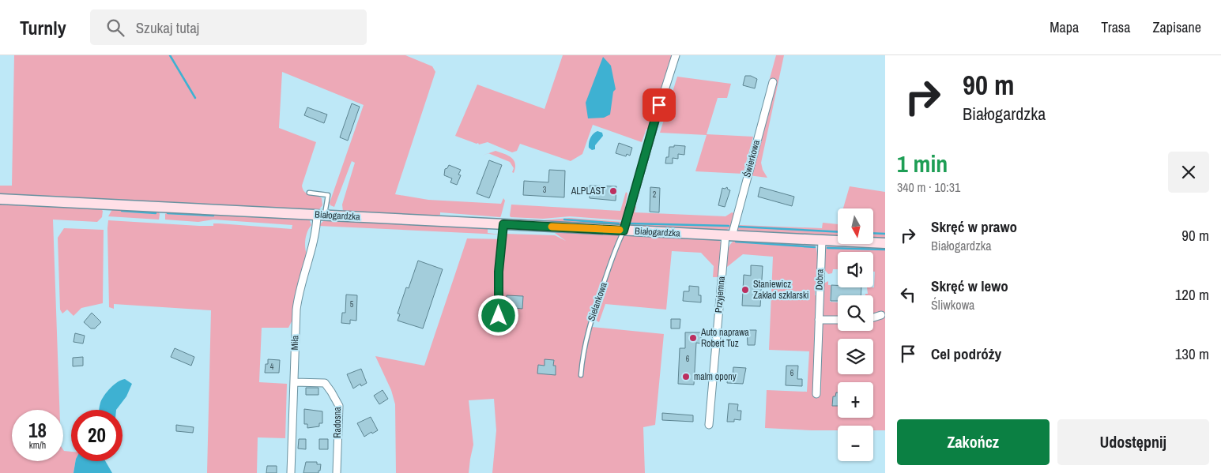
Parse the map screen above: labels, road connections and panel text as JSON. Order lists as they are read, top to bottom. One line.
{"streets":{"main road":["Białogardzka"],"street":["Świerkowa","Dobra","Przyjemna","Miła","Radosna"],"lane":["Sielankowa"]},"crossings":[["Świerkowa","Białogardzka"],["Świerkowa","Przyjemna"],["Białogardzka","Dobra"],["Białogardzka","Przyjemna"],["Białogardzka","Sielankowa"],["Białogardzka","Miła"],["Miła","Radosna"]],"places":["ALPLAST","Staniewicz Zakład szklarski","Auto naprawa Robert Tuz","malm opony"],"house_numbers":["3","2","5","6","4","6"],"north":"bottom","page":{"header":"Turnly","search":"Szukaj tutaj","nav":["Mapa","Trasa","Zapisane"],"turn":["90 m","Białogardzka"],"heading":["1 min","340 m · 10:31"],"list":[{"name":"Skręć w prawo","note":"Białogardzka","value":"90 m"},{"name":"Skręć w lewo","note":"Śliwkowa","value":"120 m"},{"name":"Cel podróży","value":"130 m"}],"map_buttons":["+","−"],"speed":"18 km/h","limit":"20","buttons":["Zakończ","Udostępnij"]}}
